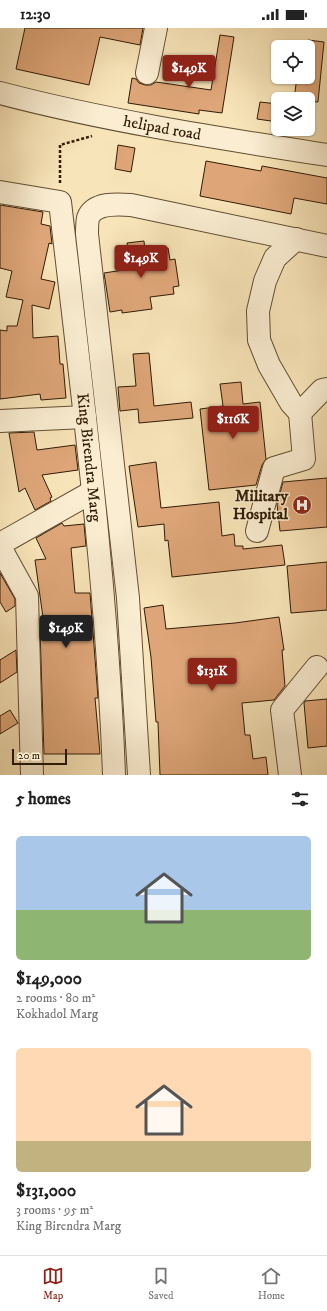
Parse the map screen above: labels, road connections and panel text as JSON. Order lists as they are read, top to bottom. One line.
{"streets":{"street":["helipad road","King Birendra Marg"]},"places":{"hospital":["Military Hospital"]},"scale_bar":"20 m","page":{"status":"12:30","price":["$149K","$149K","$116K","$149K","$131K"],"scale":"20 m","heading":"5 homes","list":[{"name":"$149,000","note":"2 rooms · 80 m² · Kokhadol Marg"},{"name":"$131,000","note":"3 rooms · 95 m² · King Birendra Marg"}],"tabs":["Map","Saved","Home"]}}
